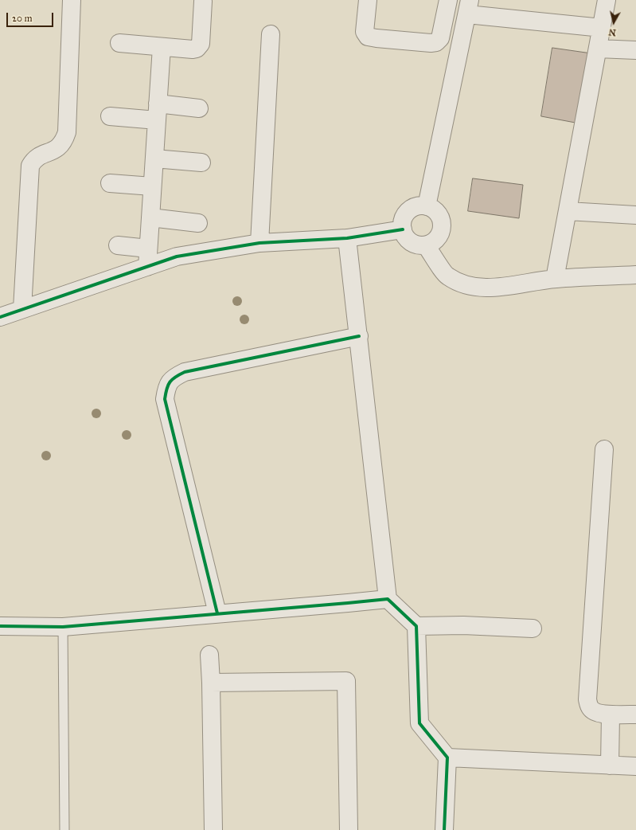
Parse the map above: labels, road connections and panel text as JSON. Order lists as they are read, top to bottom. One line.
{"scale_bar":"20 m","north":"bottom"}
